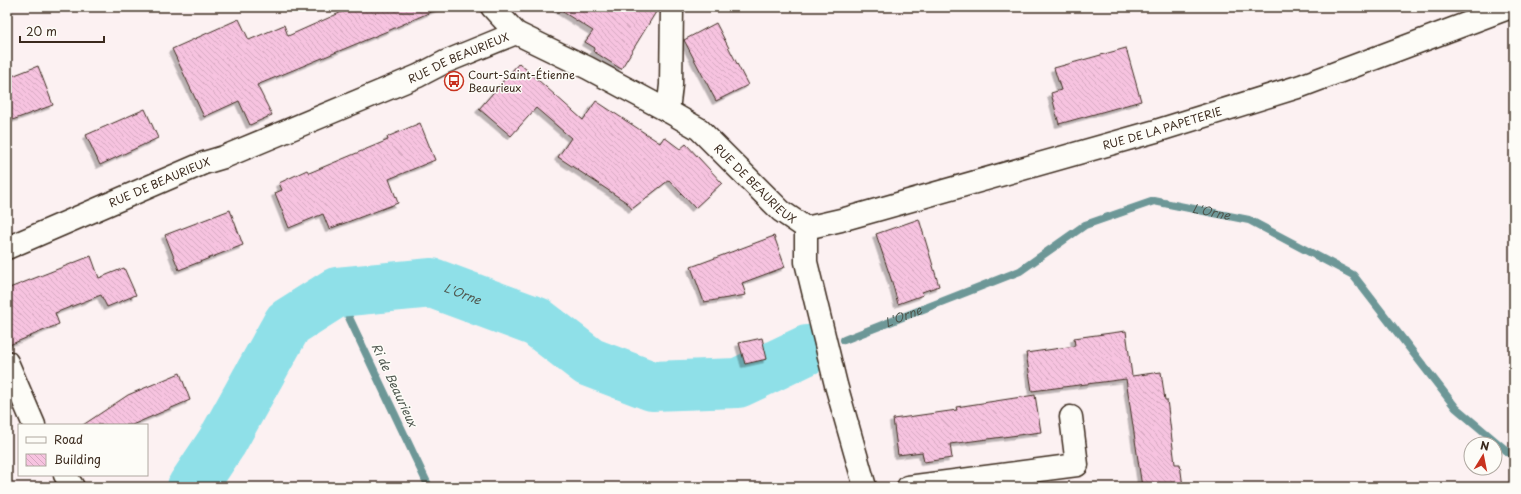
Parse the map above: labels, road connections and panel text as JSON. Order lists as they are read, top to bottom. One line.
{"streets":{"street":["RUE DE BEAURIEUX","RUE DE LA PAPETERIE"]},"crossings":[["RUE DE BEAURIEUX","RUE DE LA PAPETERIE"]],"water":["L'Orne","Ri de Beaurieux"],"places":{"bus stop":["Court-Saint-Étienne Beaurieux"]},"legend":["Road","Building"],"scale_bar":"20 m","north":"top"}
